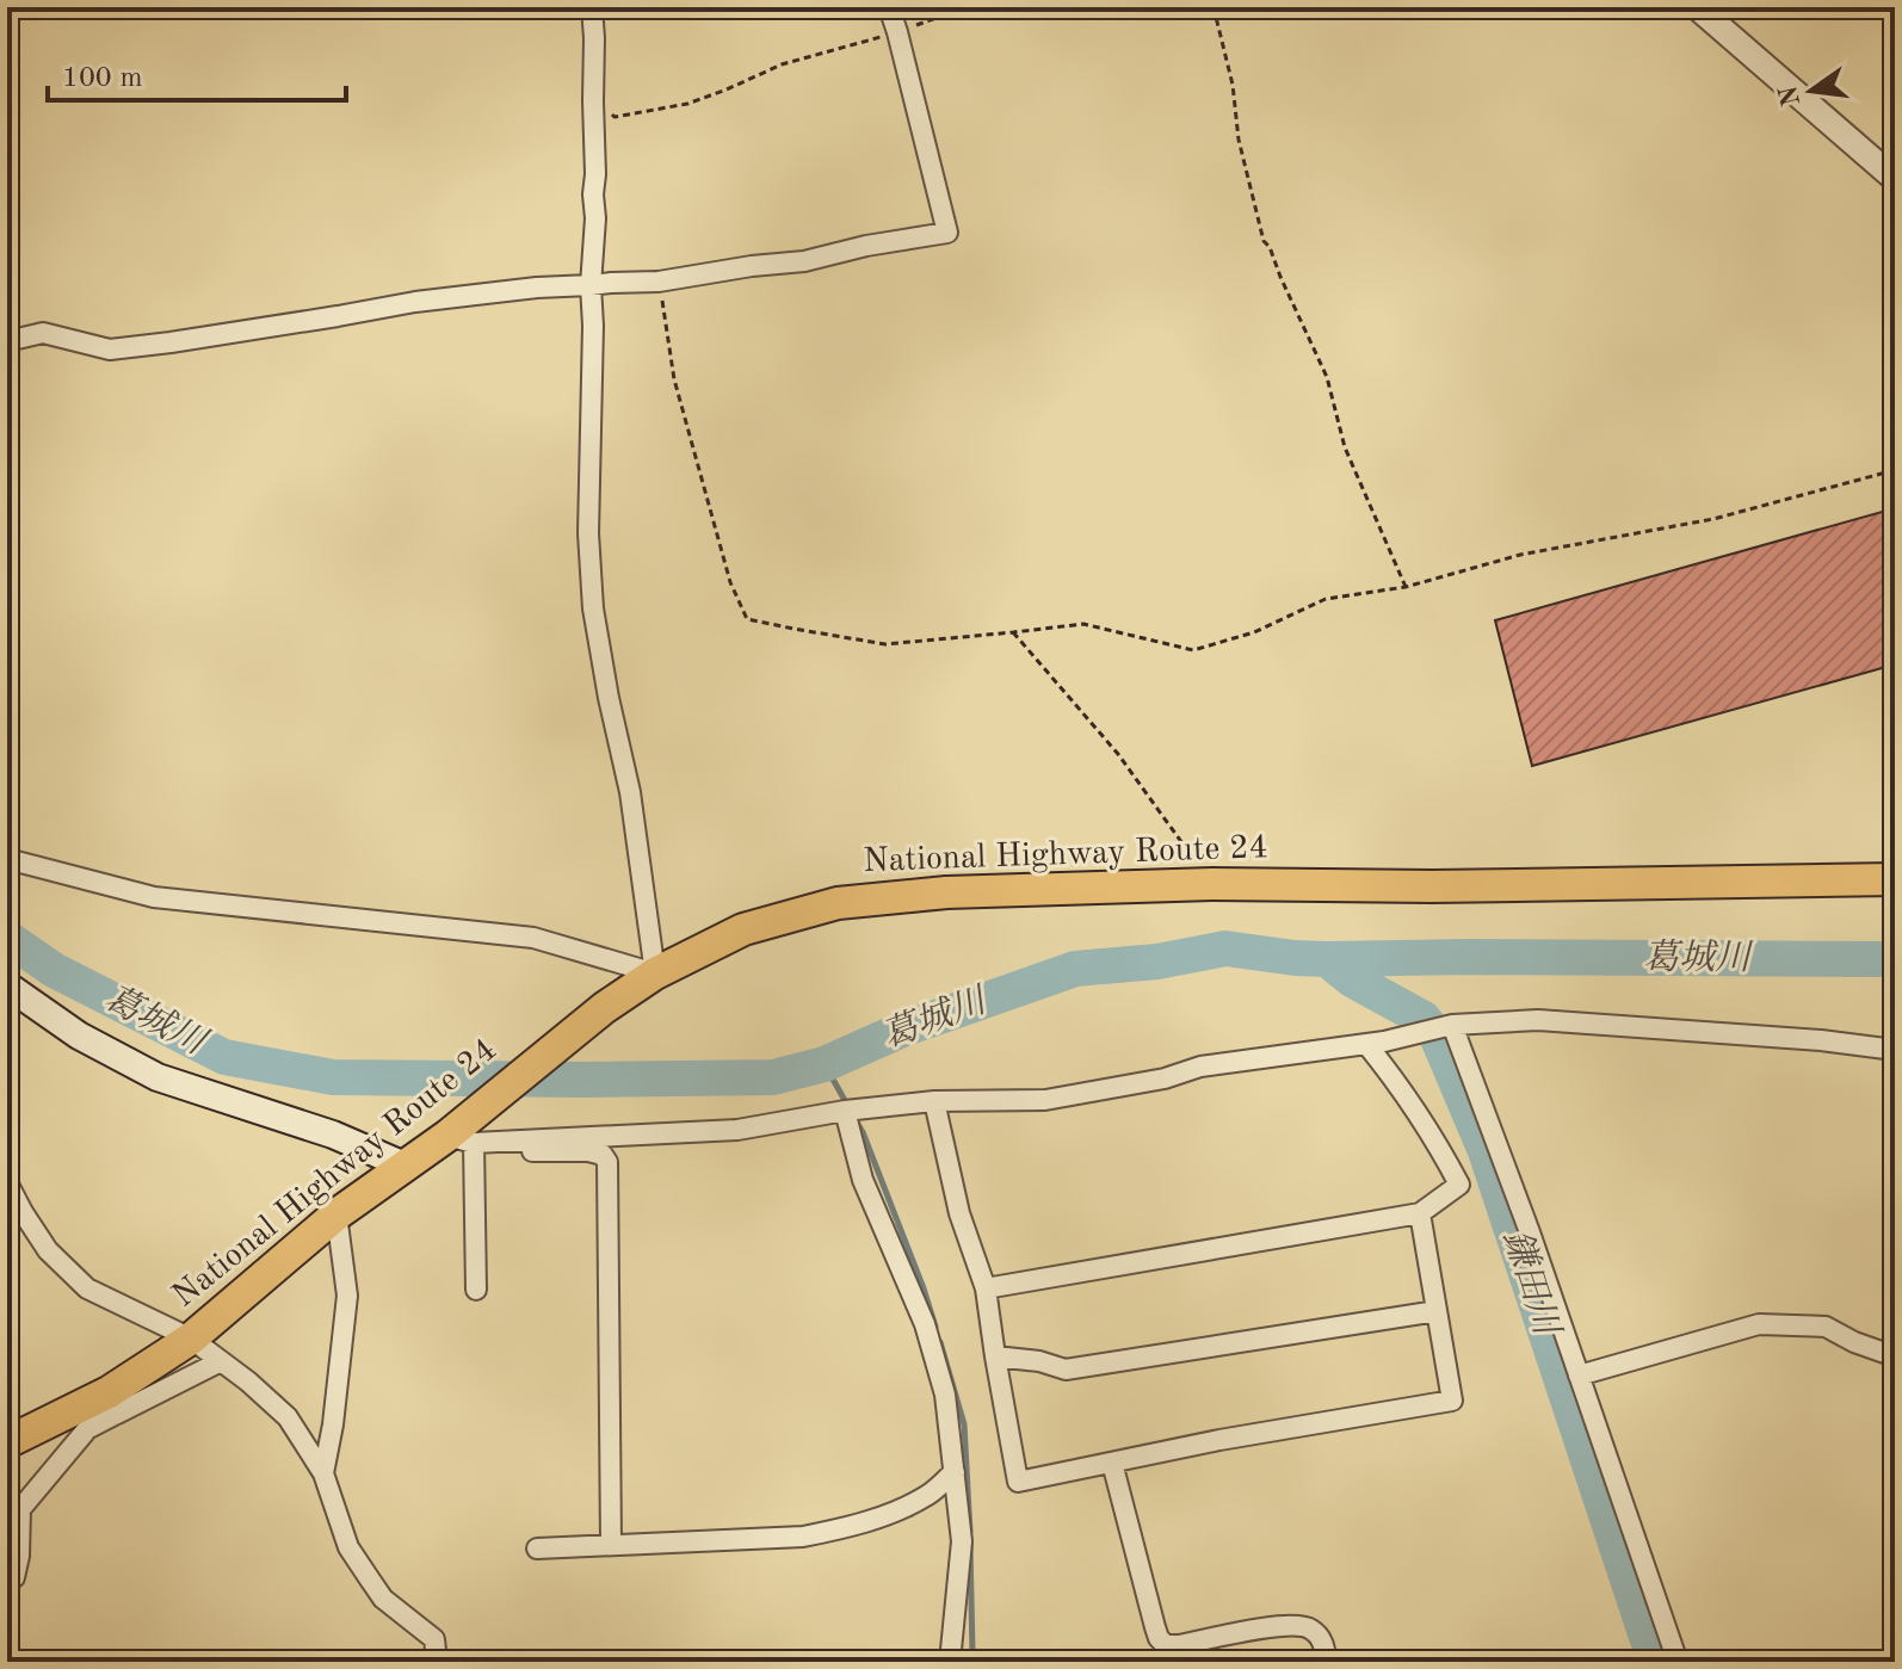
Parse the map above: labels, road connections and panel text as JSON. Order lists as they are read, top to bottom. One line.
{"streets":{"highway":["National Highway Route 24"]},"water":["葛城川","鎌田川"],"scale_bar":"100 m","north":"left"}
